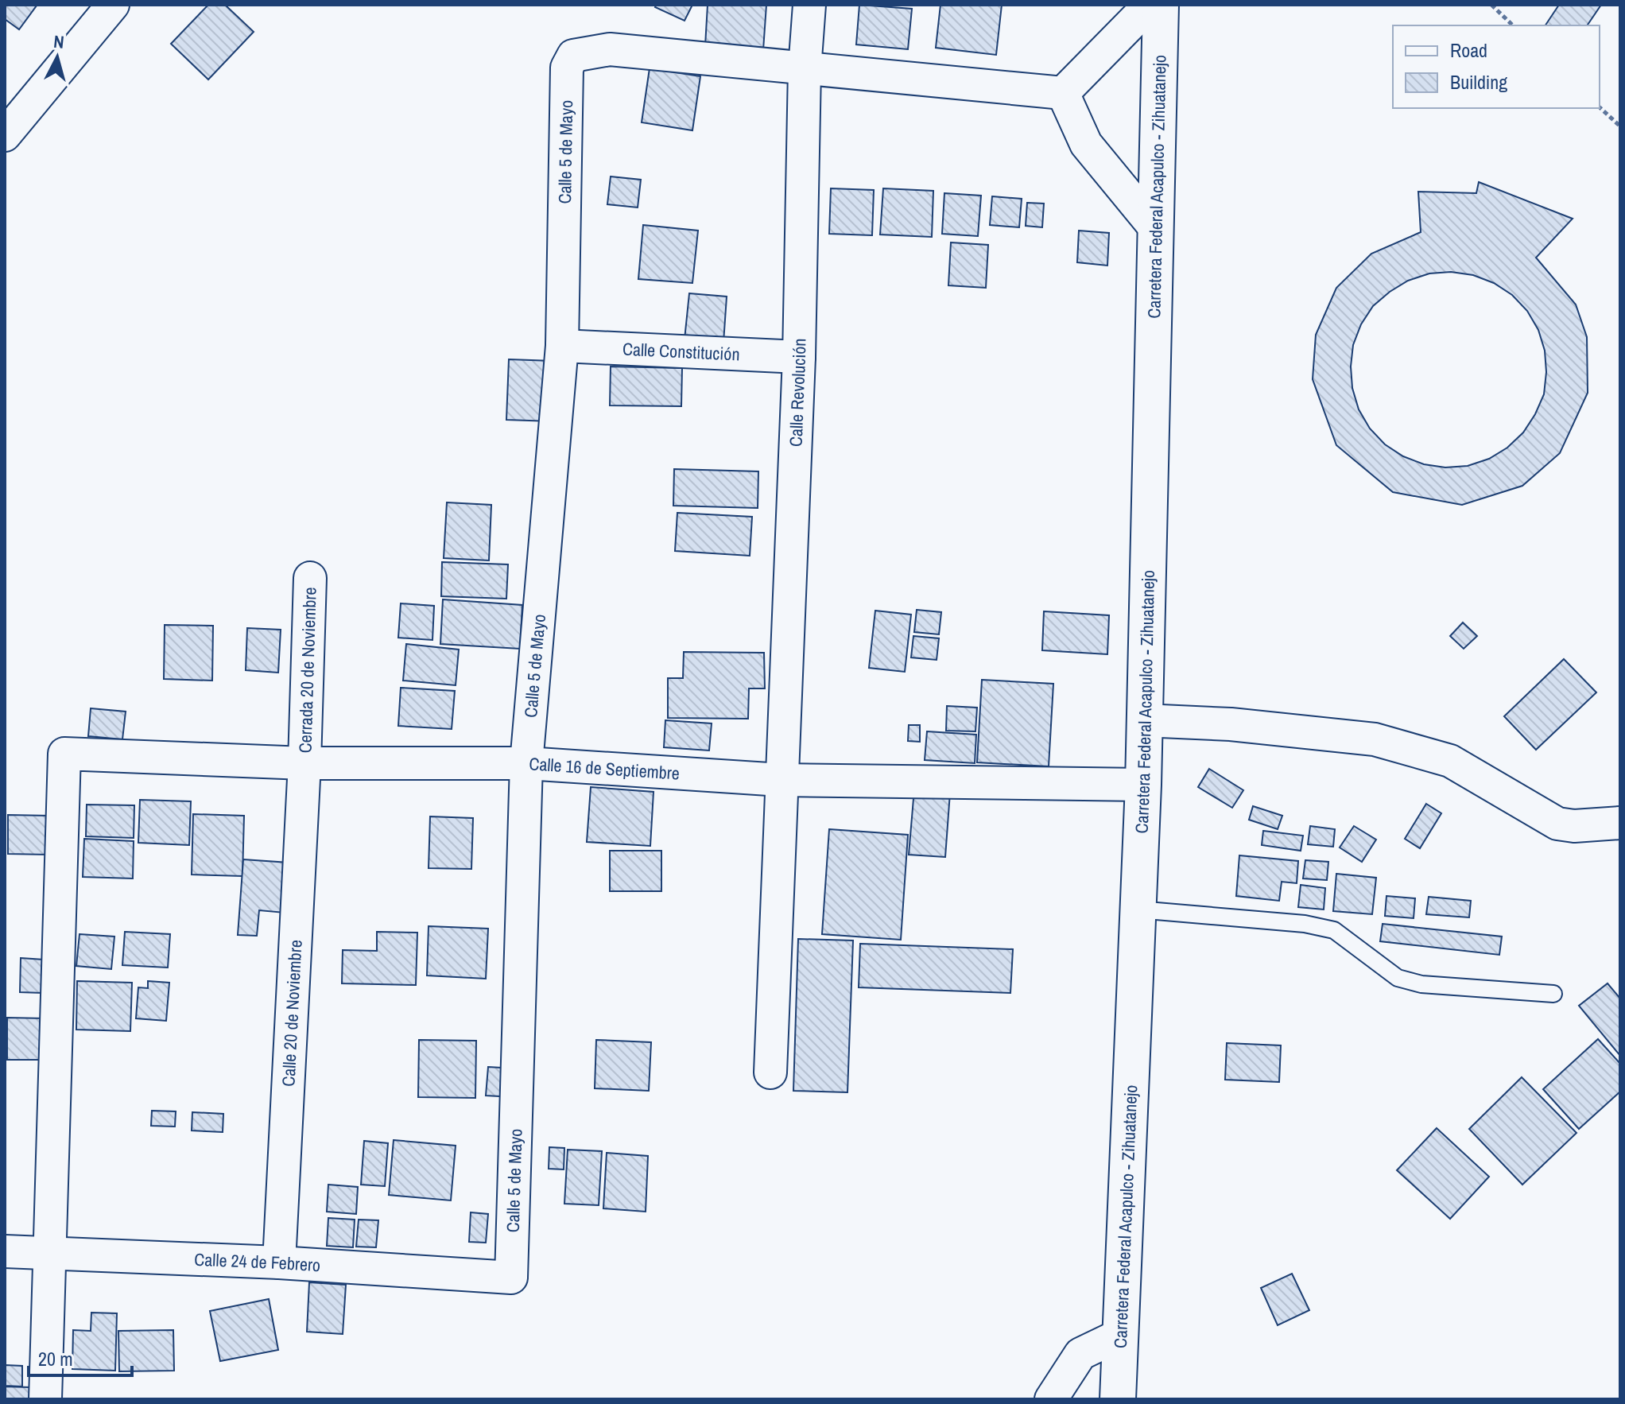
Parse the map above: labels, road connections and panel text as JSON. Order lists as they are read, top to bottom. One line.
{"streets":{"main road":["Carretera Federal Acapulco - Zihuatanejo"],"street":["Calle 5 de Mayo","Calle Constitución","Calle Revolución","Cerrada 20 de Noviembre","Calle 16 de Septiembre","Calle 20 de Noviembre","Calle 24 de Febrero"]},"crossings":[["Calle 5 de Mayo","Calle Constitución"],["Calle 5 de Mayo","Calle Revolución"],["Calle 5 de Mayo","Calle 16 de Septiembre"],["Calle 5 de Mayo","Calle 24 de Febrero"],["Carretera Federal Acapulco - Zihuatanejo","Calle 16 de Septiembre"],["Calle Constitución","Calle Revolución"],["Calle Revolución","Calle 16 de Septiembre"],["Cerrada 20 de Noviembre","Calle 16 de Septiembre"],["Cerrada 20 de Noviembre","Calle 20 de Noviembre"],["Calle 16 de Septiembre","Calle 20 de Noviembre"],["Calle 16 de Septiembre","Calle 24 de Febrero"],["Calle 20 de Noviembre","Calle 24 de Febrero"]],"legend":["Road","Building"],"scale_bar":"20 m","north":"top"}
